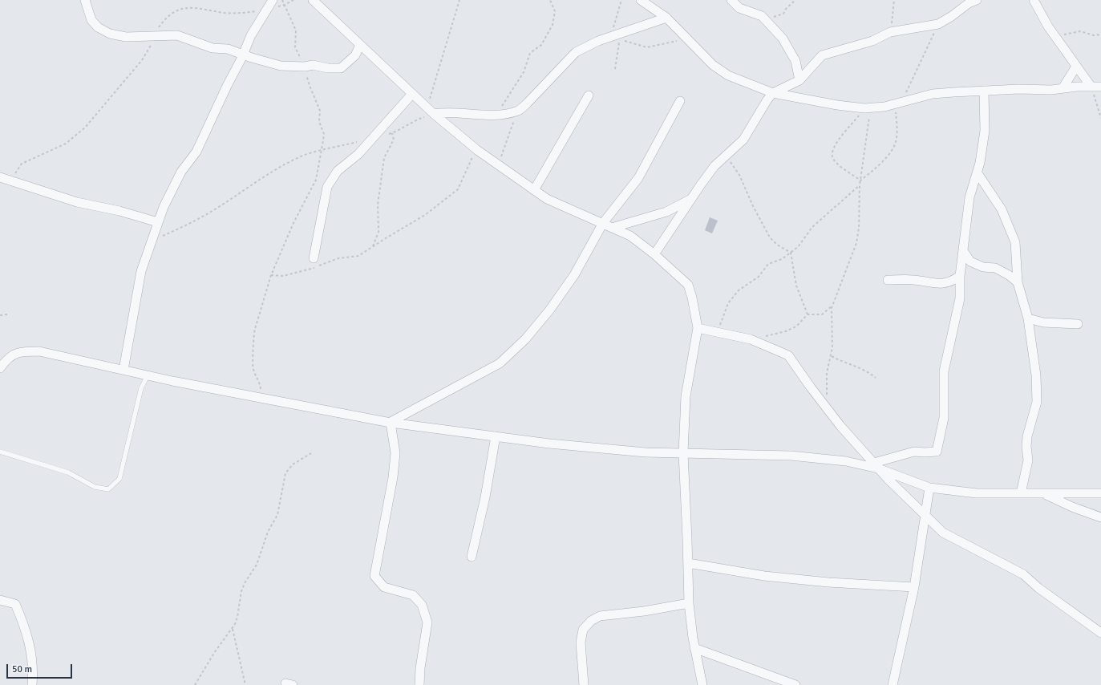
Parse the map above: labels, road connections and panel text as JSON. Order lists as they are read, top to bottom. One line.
{"scale_bar":"50 m"}
